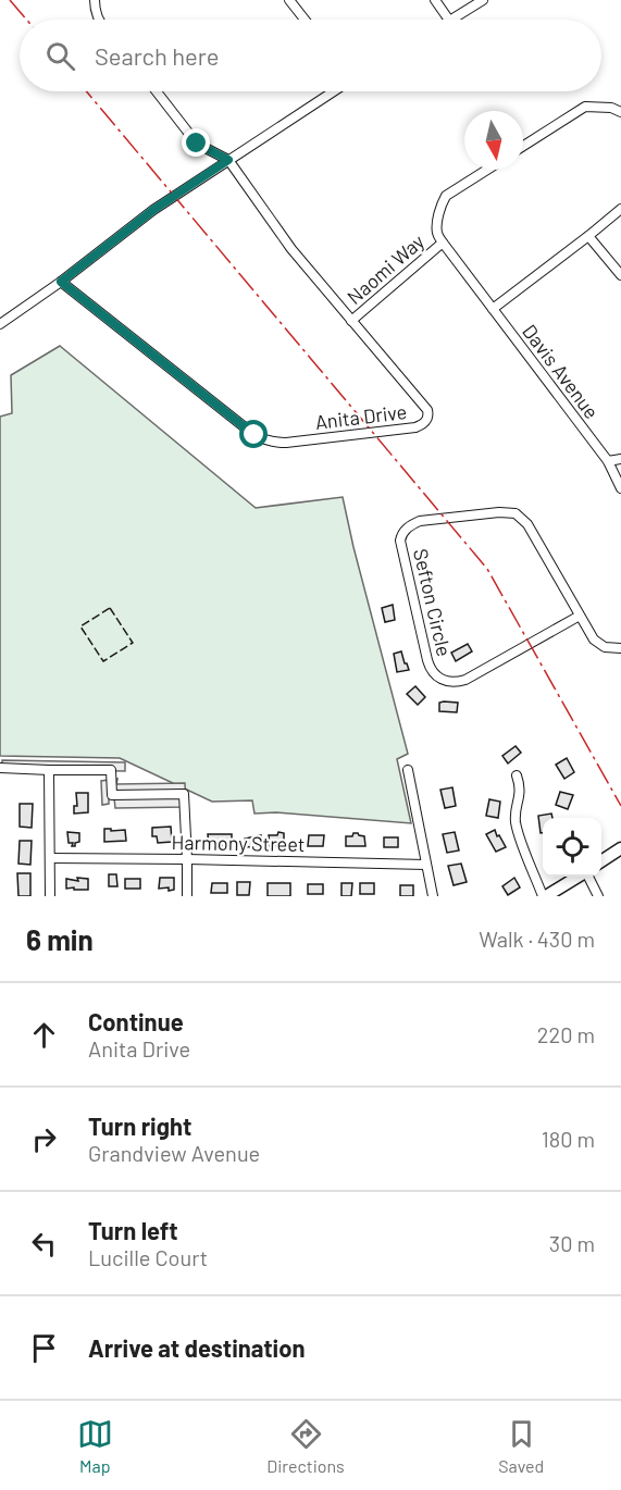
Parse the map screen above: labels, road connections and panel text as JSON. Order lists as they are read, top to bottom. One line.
{"streets":{"street":["Naomi Way","Davis Avenue","Anita Drive","Sefton Circle","Harmony Street"]},"crossings":[["Naomi Way","Davis Avenue"],["Naomi Way","Anita Drive"]],"north":"bottom","page":{"search":"Search here","heading":["6 min","Walk · 430 m"],"list":[["Continue","Anita Drive","220 m"],["Turn right","Grandview Avenue","180 m"],["Turn left","Lucille Court","30 m"],"Arrive at destination"],"nav":["Map","Directions","Saved"]}}
